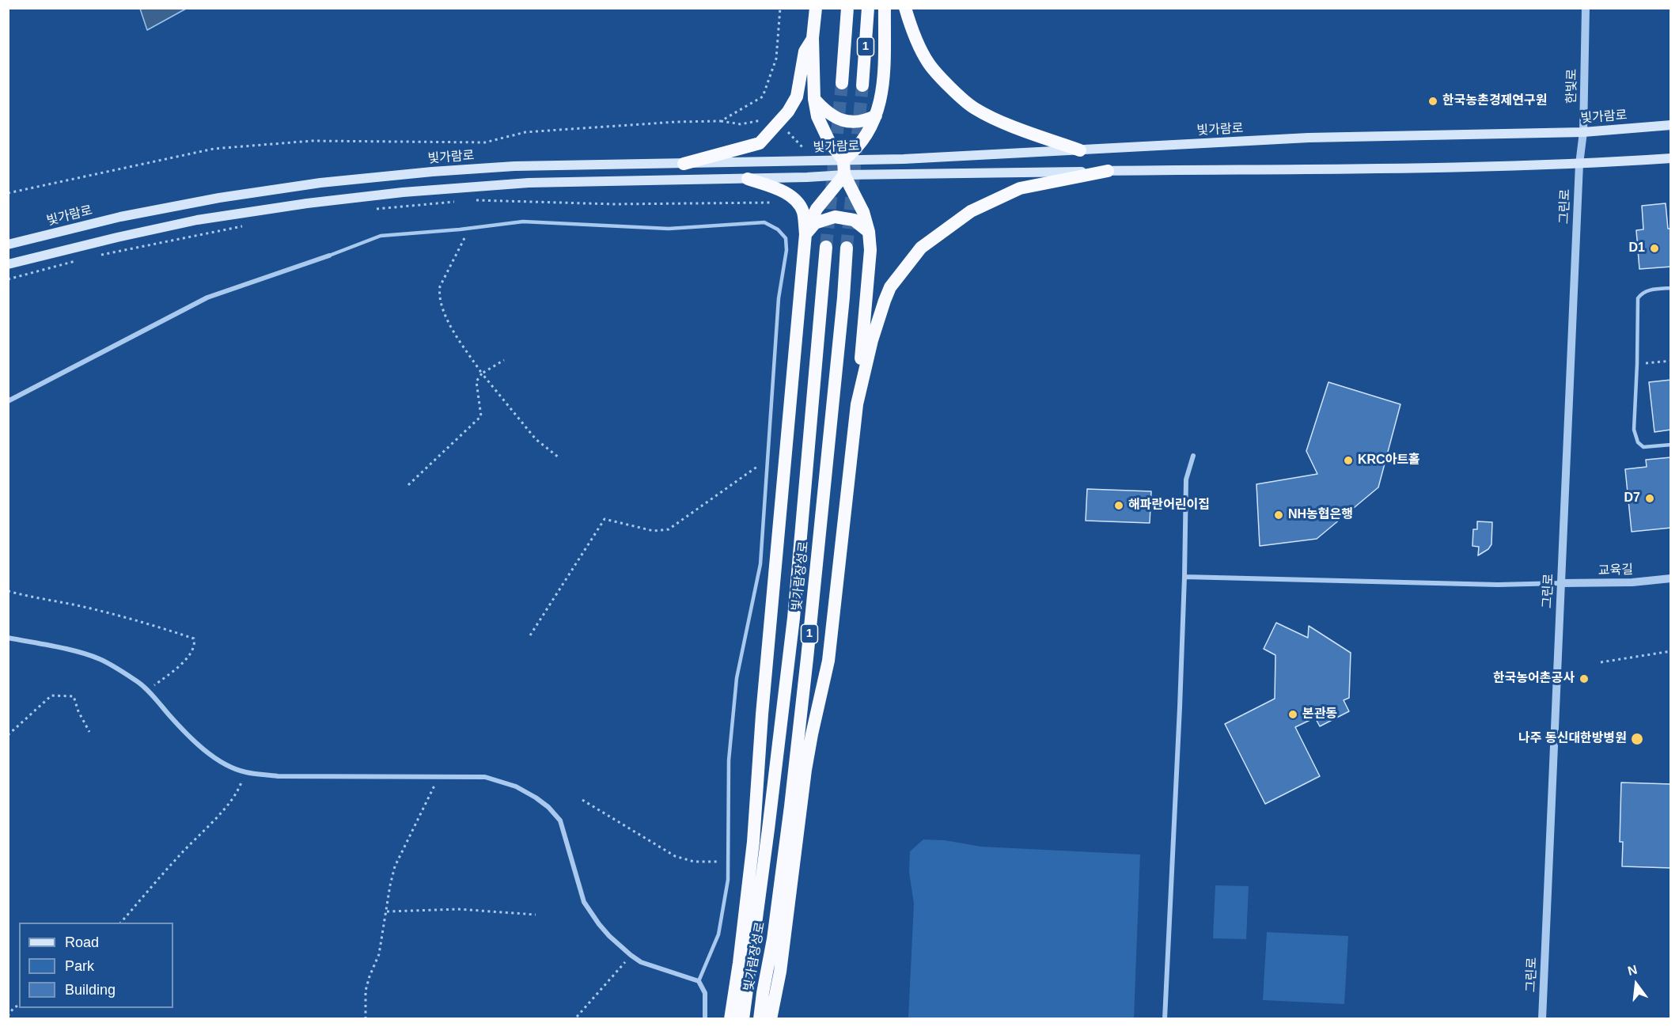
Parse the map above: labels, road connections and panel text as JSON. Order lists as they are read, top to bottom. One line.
{"streets":{"highway":["1","빛가람장성로"],"main road":["빛가람로"],"street":["한빛로","그린로","교육길"]},"crossings":[["한빛로","빛가람로"],["한빛로","그린로"],["그린로","교육길"]],"places":["한국농촌경제연구원","D1","KRC아트홀","D7","해파란어린이집","NH농협은행","한국농어촌공사","본관동","나주 동신대한방병원"],"legend":["Road","Park","Building"],"north":"top"}
